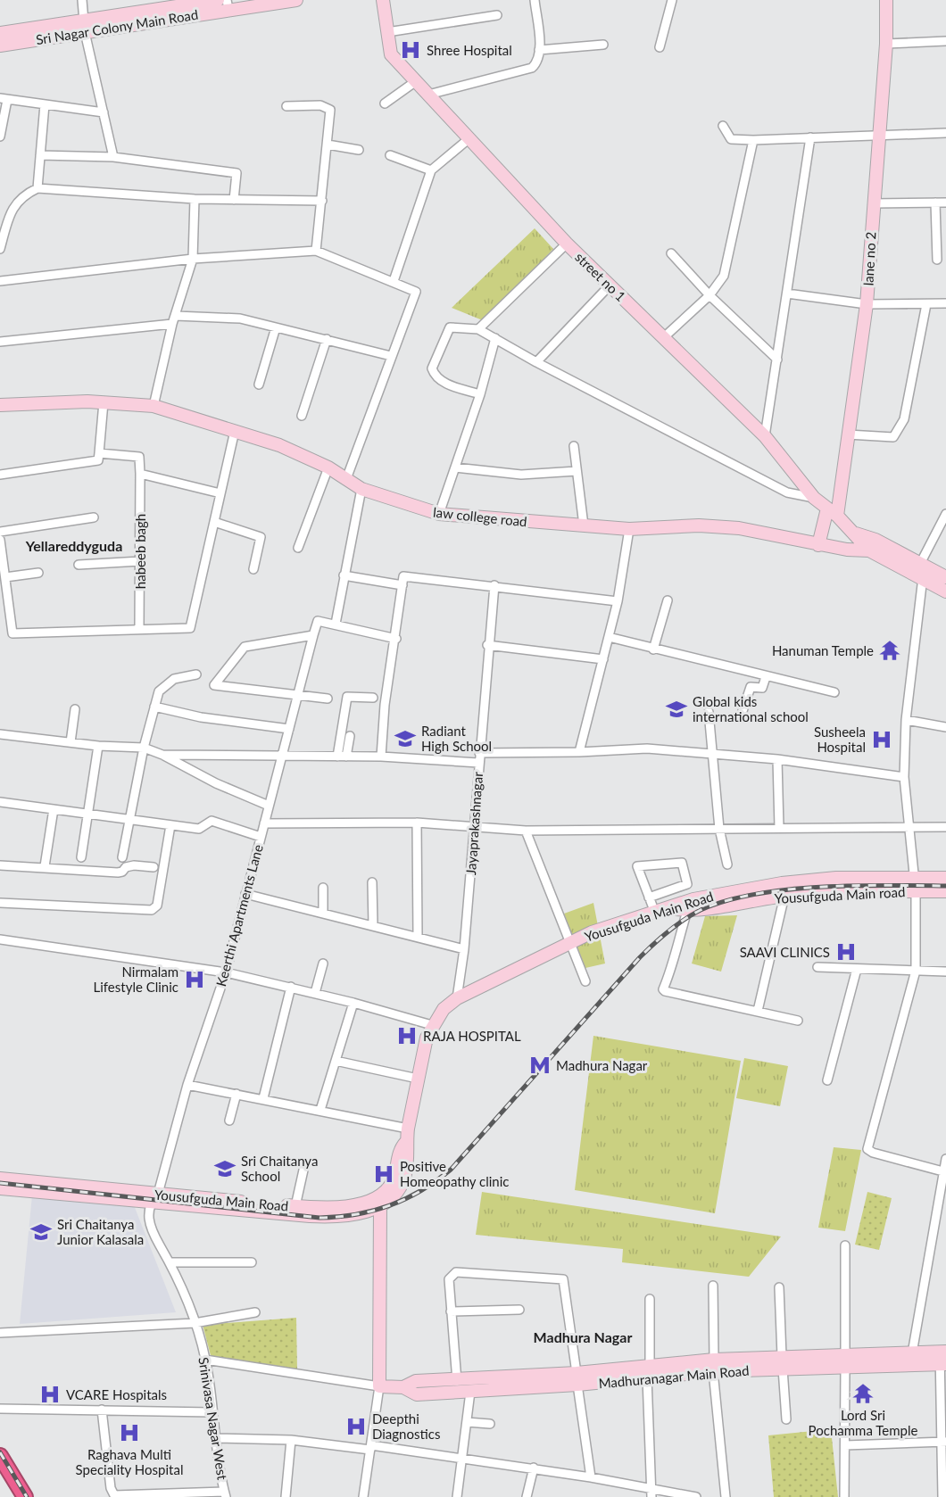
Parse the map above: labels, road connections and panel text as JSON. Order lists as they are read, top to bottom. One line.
{"streets":{"main road":["Sri Nagar Colony Main Road","lane no 2","street no 1","law college road","Yousufguda Main road","Yousufguda Main Road","Madhuranagar Main Road"],"street":["habeeb bagh","Jayaprakashnagar","Keerthi Apartments Lane","Srinivasa Nagar West"]},"crossings":[["lane no 2","street no 1"],["lane no 2","law college road"],["street no 1","law college road"],["Jayaprakashnagar","Yousufguda Main Road"],["Yousufguda Main road","Yousufguda Main Road"],["Keerthi Apartments Lane","Yousufguda Main Road"],["Keerthi Apartments Lane","Srinivasa Nagar West"],["Yousufguda Main Road","Srinivasa Nagar West"]],"districts":["Yellareddyguda","Madhura Nagar"],"places":{"hospital":["Shree Hospital","Susheela Hospital","SAAVI CLINICS","Nirmalam Lifestyle Clinic","RAJA HOSPITAL","Positive Homeopathy clinic","VCARE Hospitals","Deepthi Diagnostics","Raghava Multi Speciality Hospital"],"temple":["Hanuman Temple","Lord Sri Pochamma Temple"],"school or university":["Global kids international school","Radiant High School","Sri Chaitanya School","Sri Chaitanya Junior Kalasala"],"metro station":["Madhura Nagar"]}}
